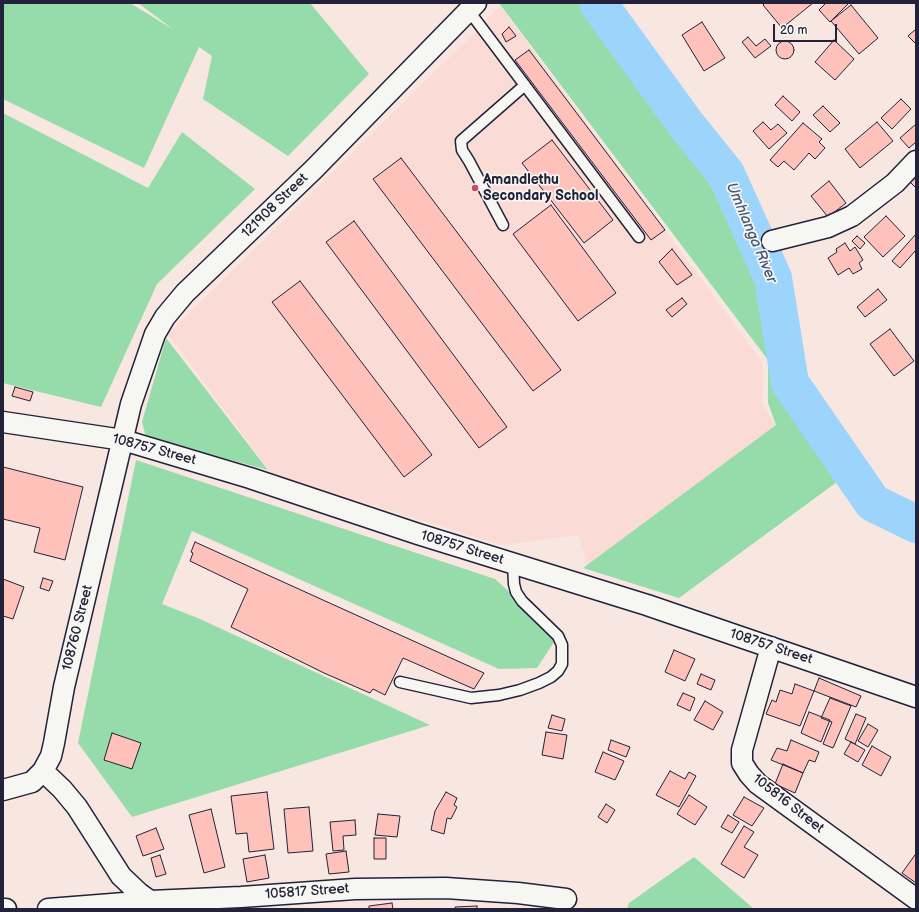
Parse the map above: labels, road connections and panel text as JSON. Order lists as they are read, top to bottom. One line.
{"streets":{"street":["121908 Street","108757 Street","108760 Street","105816 Street","105817 Street"]},"crossings":[["121908 Street","108757 Street"],["121908 Street","108760 Street"],["108757 Street","108760 Street"],["108757 Street","105816 Street"]],"water":["Umhlanga River"],"places":["Amandlethu Secondary School"],"scale_bar":"20 m"}
